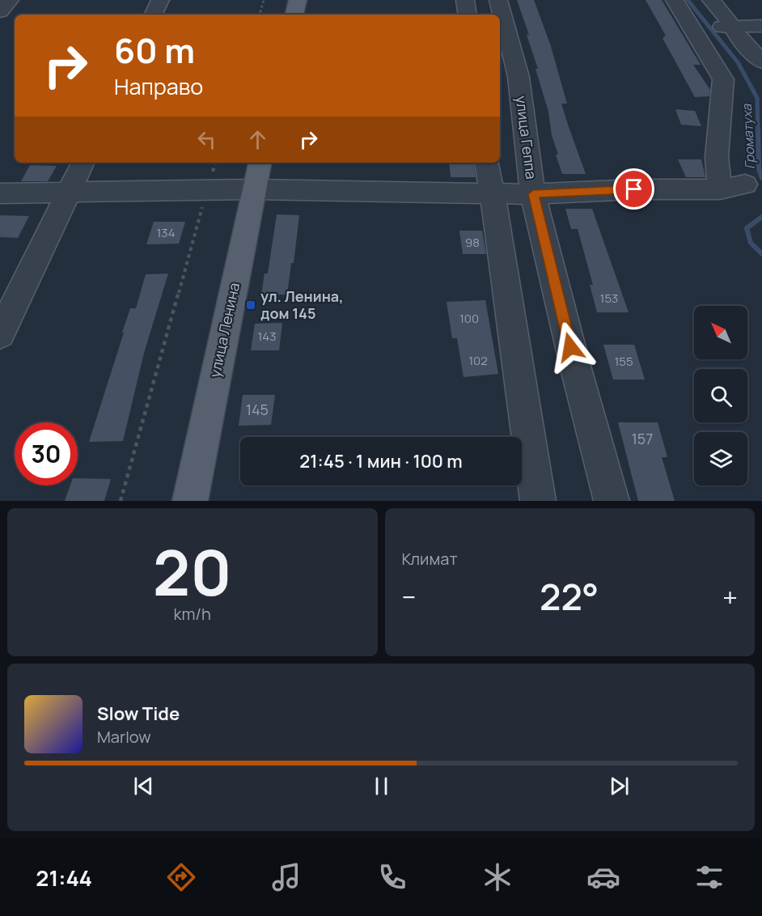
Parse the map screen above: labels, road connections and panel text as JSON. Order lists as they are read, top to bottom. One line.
{"streets":{"main road":["улица Ленина"],"street":["улица Геппа"]},"water":["Громатуха"],"places":{"transit":["ул. Ленина, дом 145"]},"house_numbers":["134","98","153","100","143","102","155","145","157"],"north":"top left","page":{"turn":["60 m","Направо"],"limit":"30","trip":"21:45 · 1 мин · 100 m","tile":[["20","km/h"],"Климат"],"heat":["−","22°","+"],"song":["Slow Tide","Marlow"],"tabs":"21:44"}}
